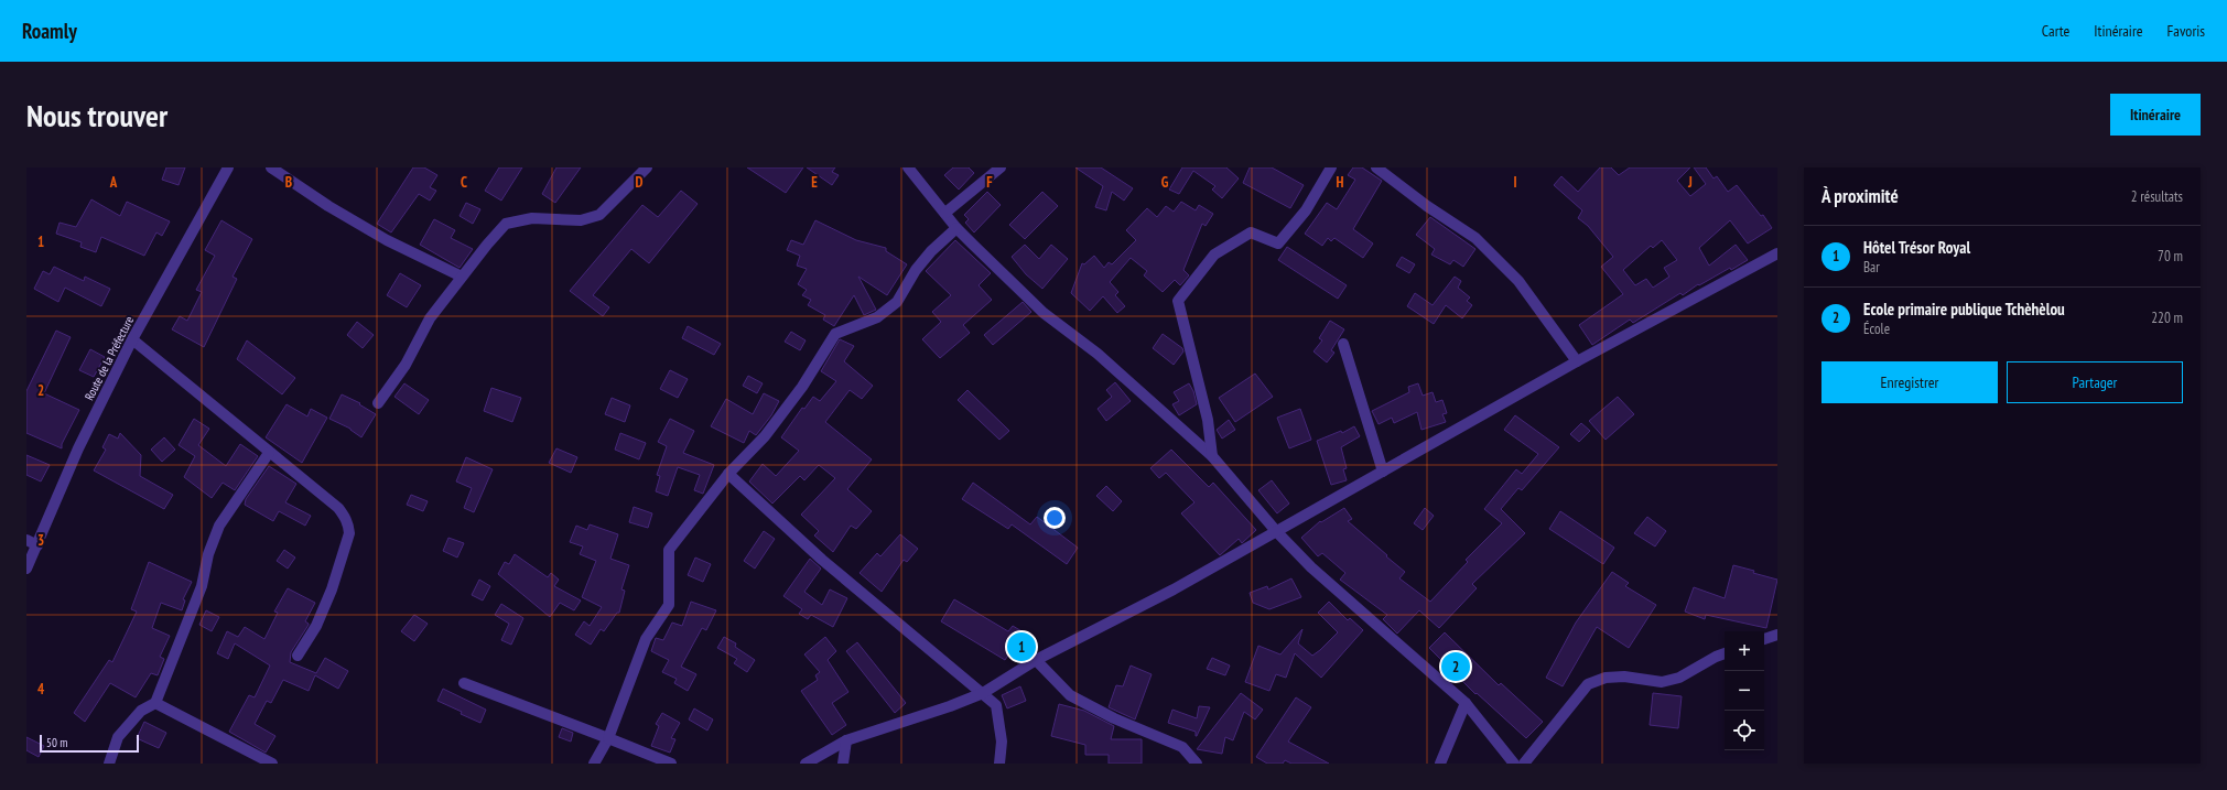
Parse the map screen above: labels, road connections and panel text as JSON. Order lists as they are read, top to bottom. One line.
{"streets":{"street":["Route de la Préfecture"]},"scale_bar":"50 m","page":{"header":"Roamly","nav":["Carte","Itinéraire","Favoris"],"buttons":["Itinéraire",["Enregistrer","Partager"]],"title":"Nous trouver","heading":["À proximité","2 résultats"],"list":[{"mark":"1","name":"Hôtel Trésor Royal","note":"Bar","value":"70 m"},{"mark":"2","name":"Ecole primaire publique Tchèhèlou","note":"École","value":"220 m"}],"pins":["1","2"],"map_buttons":["+","−"],"scale":"50 m"},"grid":{"columns":["A","B","C","D","E","F","G","H","I","J"],"rows":["1","2","3","4"]}}
